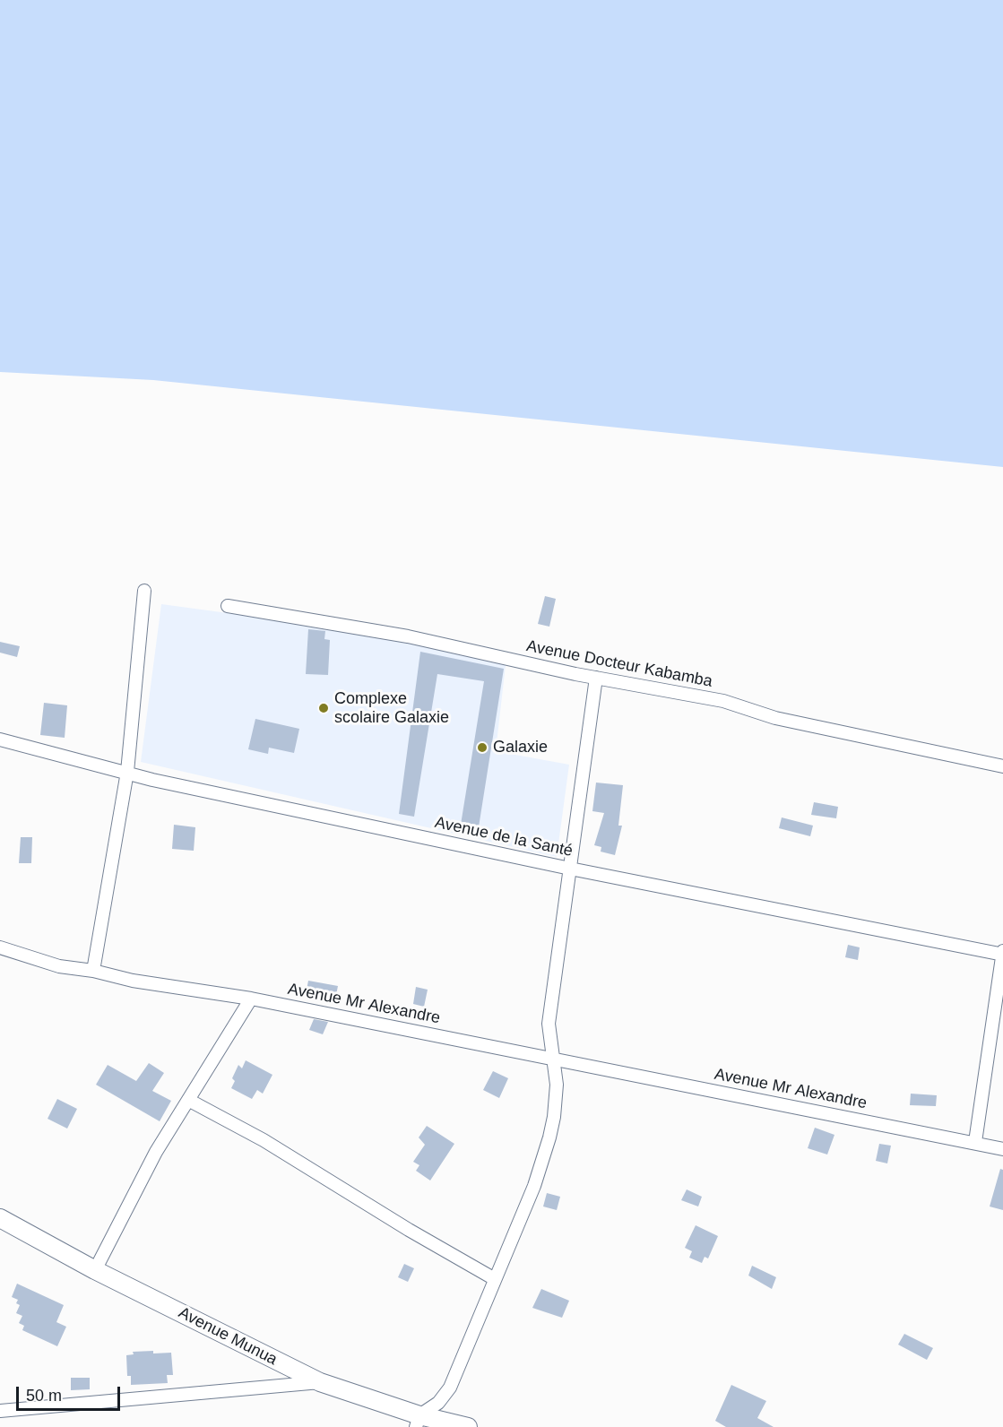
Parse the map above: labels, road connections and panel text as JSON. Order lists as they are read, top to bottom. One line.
{"streets":{"main road":["Avenue Munua"],"street":["Avenue Docteur Kabamba","Avenue de la Santé","Avenue Mr Alexandre"]},"places":["Complexe scolaire Galaxie","Galaxie"],"scale_bar":"50 m"}
